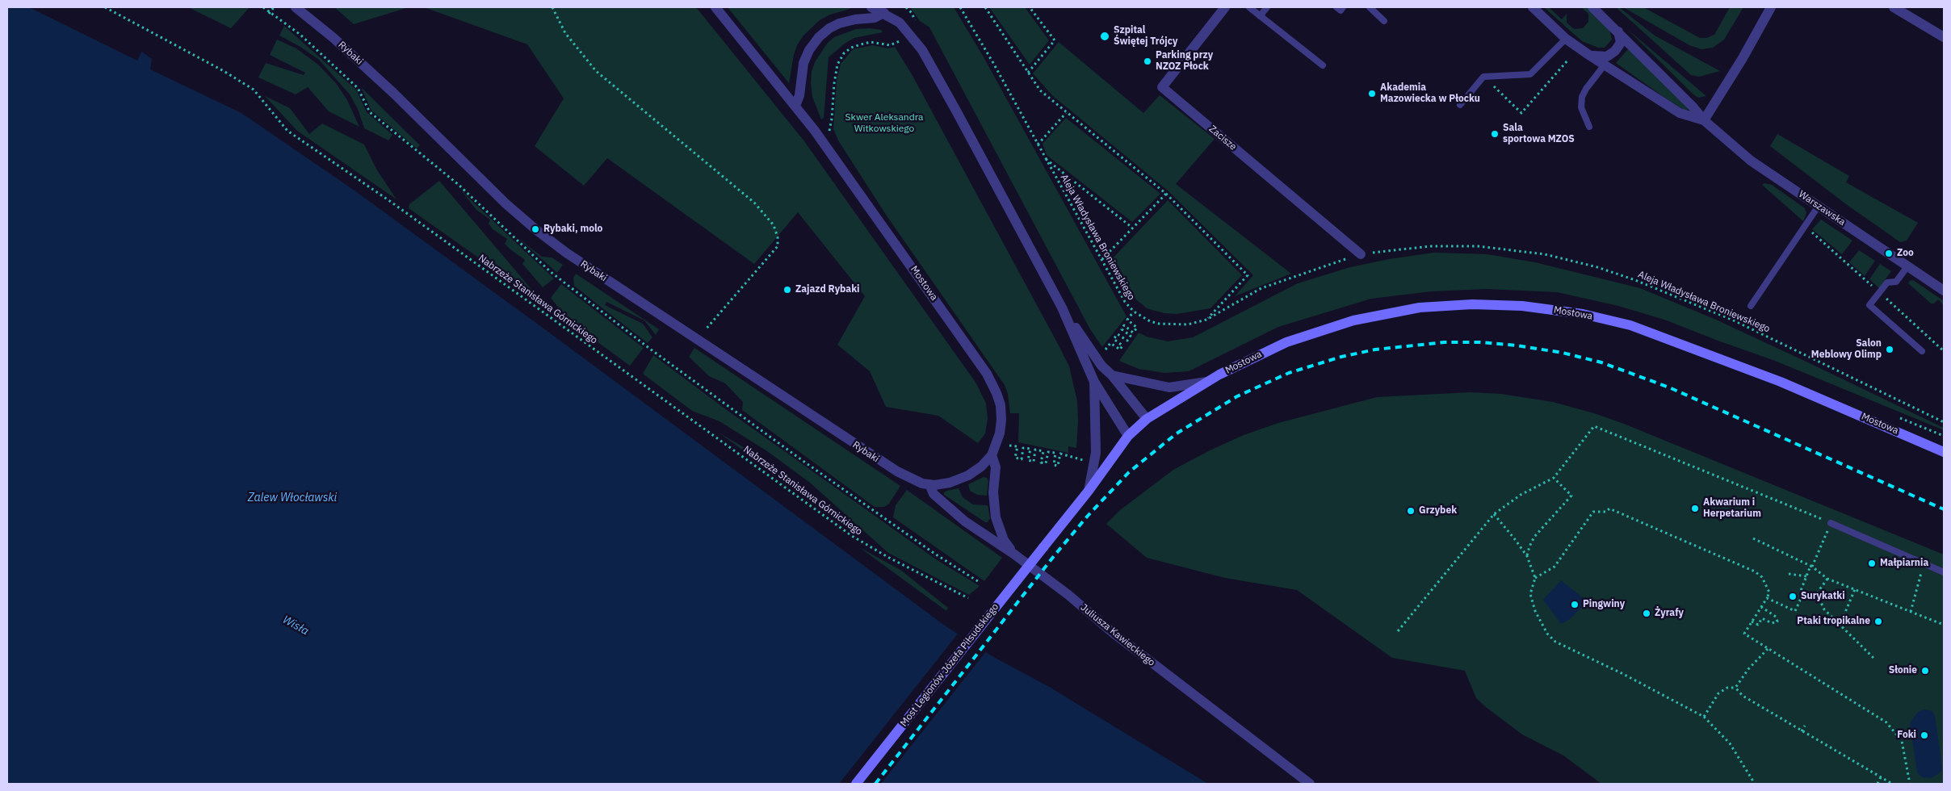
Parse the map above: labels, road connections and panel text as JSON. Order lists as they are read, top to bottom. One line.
{"streets":{"main road":["Mostowa","Most Legionów Józefa Piłsudskiego"],"street":["Rybaki","Zacisze","Warszawska","Juliusza Kawieckiego"],"path":["Aleja Władysława Broniewskiego","Nabrzeże Stanisława Górnickiego"]},"crossings":[["Rybaki","Mostowa"],["Rybaki","Juliusza Kawieckiego"],["Zacisze","Aleja Władysława Broniewskiego"],["Mostowa","Juliusza Kawieckiego"],["Mostowa","Most Legionów Józefa Piłsudskiego"]],"water":["Zalew Włocławski","Wisła"],"parks":["Skwer Aleksandra Witkowskiego"],"places":["Szpital Świętej Trójcy","Parking przy NZOZ Płock","Akademia Mazowiecka w Płocku","Sala sportowa MZOS","Rybaki, molo","Zoo","Zajazd Rybaki","Salon Meblowy Olimp","Akwarium i Herpetarium","Grzybek","Małpiarnia","Surykatki","Pingwiny","Żyrafy","Ptaki tropikalne","Słonie","Foki"]}
